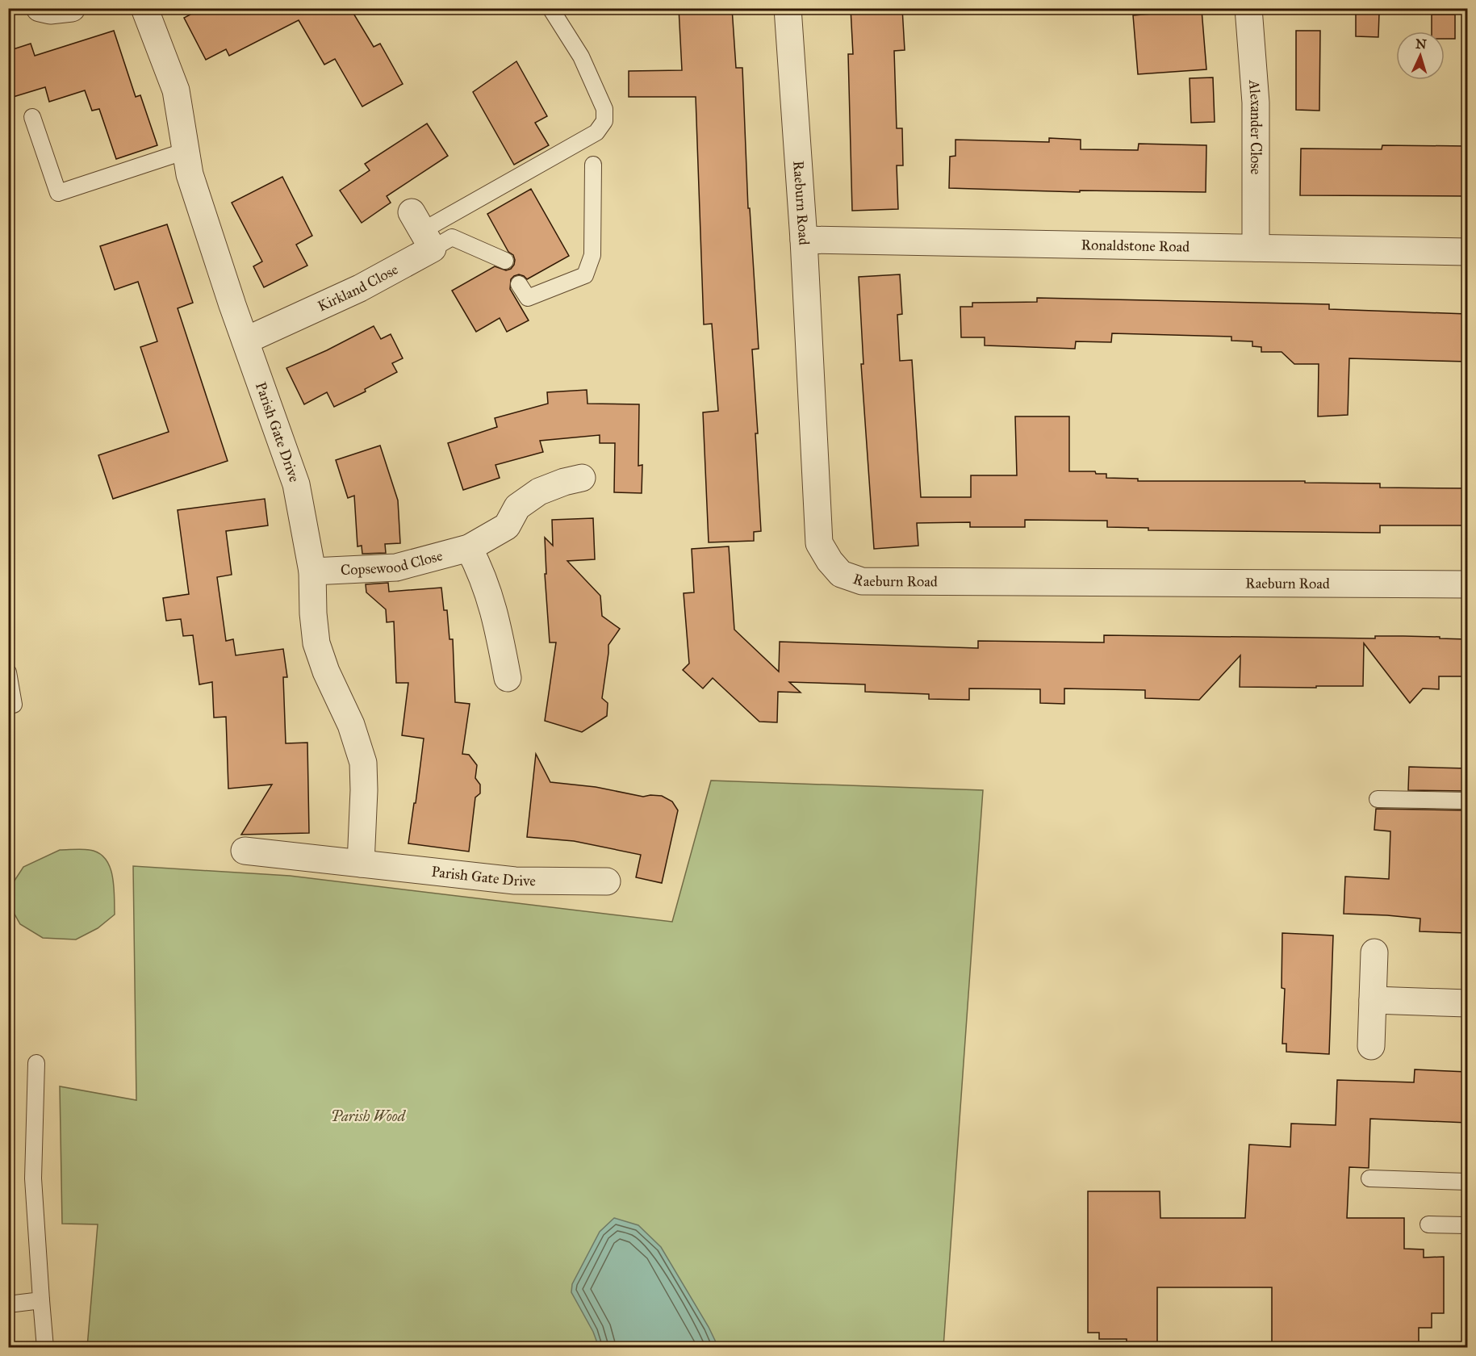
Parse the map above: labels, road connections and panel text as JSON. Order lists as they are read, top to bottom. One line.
{"streets":{"street":["Alexander Close","Raeburn Road","Ronaldstone Road","Kirkland Close","Parish Gate Drive","Copsewood Close"]},"crossings":[["Alexander Close","Ronaldstone Road"],["Raeburn Road","Ronaldstone Road"],["Kirkland Close","Parish Gate Drive"],["Parish Gate Drive","Copsewood Close"]],"parks":["Parish Wood"],"north":"top"}
